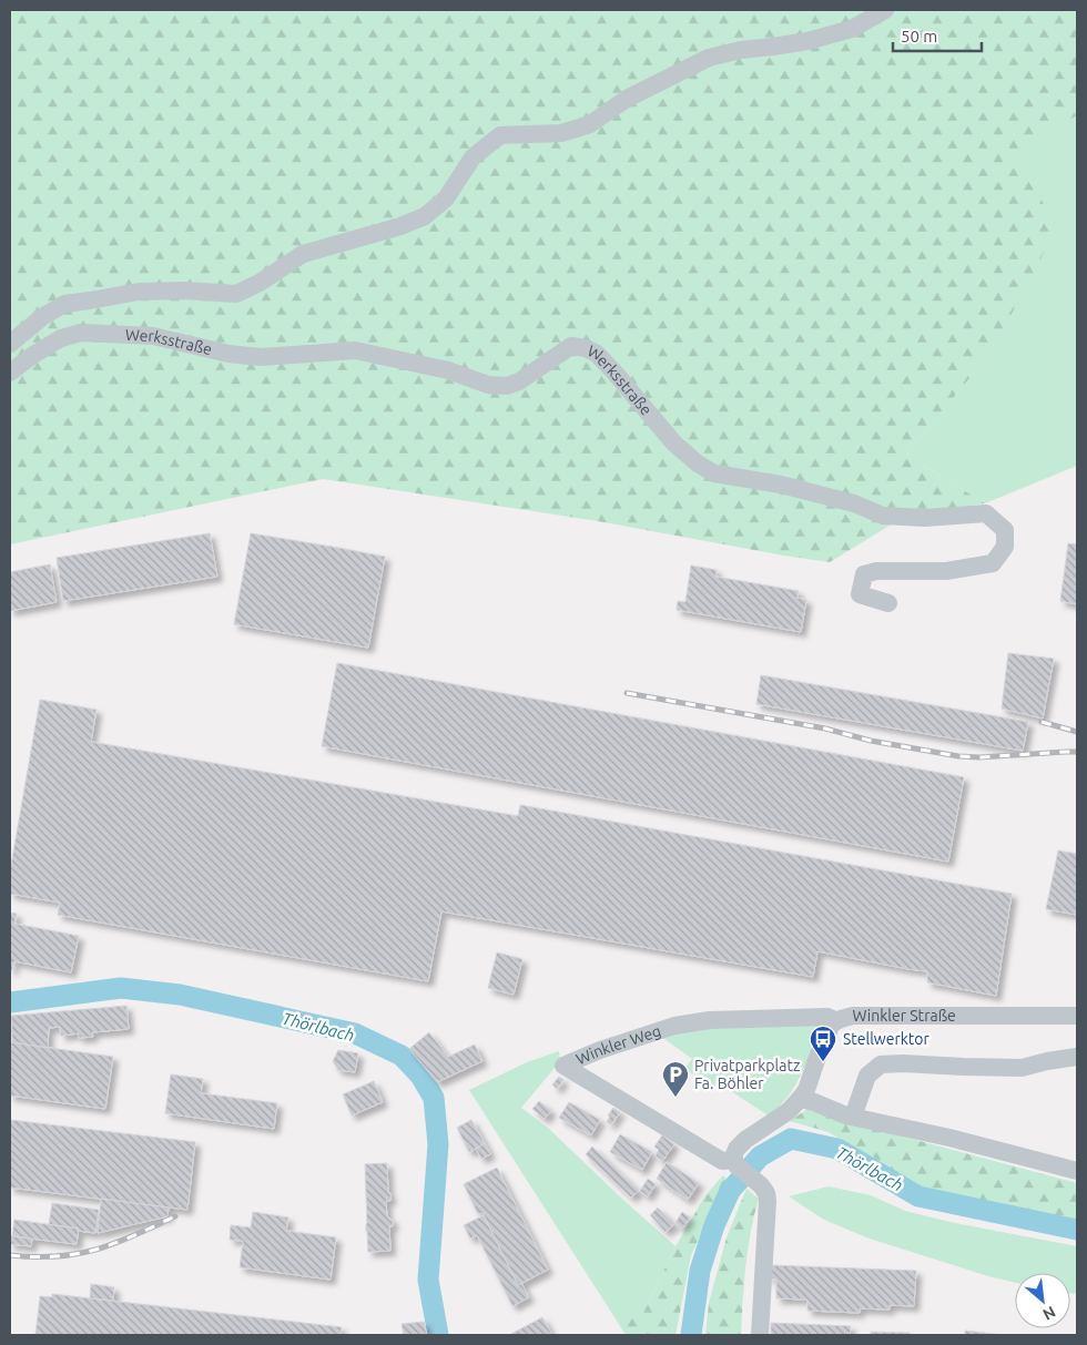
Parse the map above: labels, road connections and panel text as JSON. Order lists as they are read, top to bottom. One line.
{"streets":{"street":["Werksstraße","Winkler Straße","Winkler Weg"]},"crossings":[["Winkler Straße","Winkler Weg"]],"water":["Thörlbach"],"places":{"bus stop":["Stellwerktor"],"parking":["Privatparkplatz Fa. Böhler"]},"scale_bar":"50 m","north":"bottom right"}
